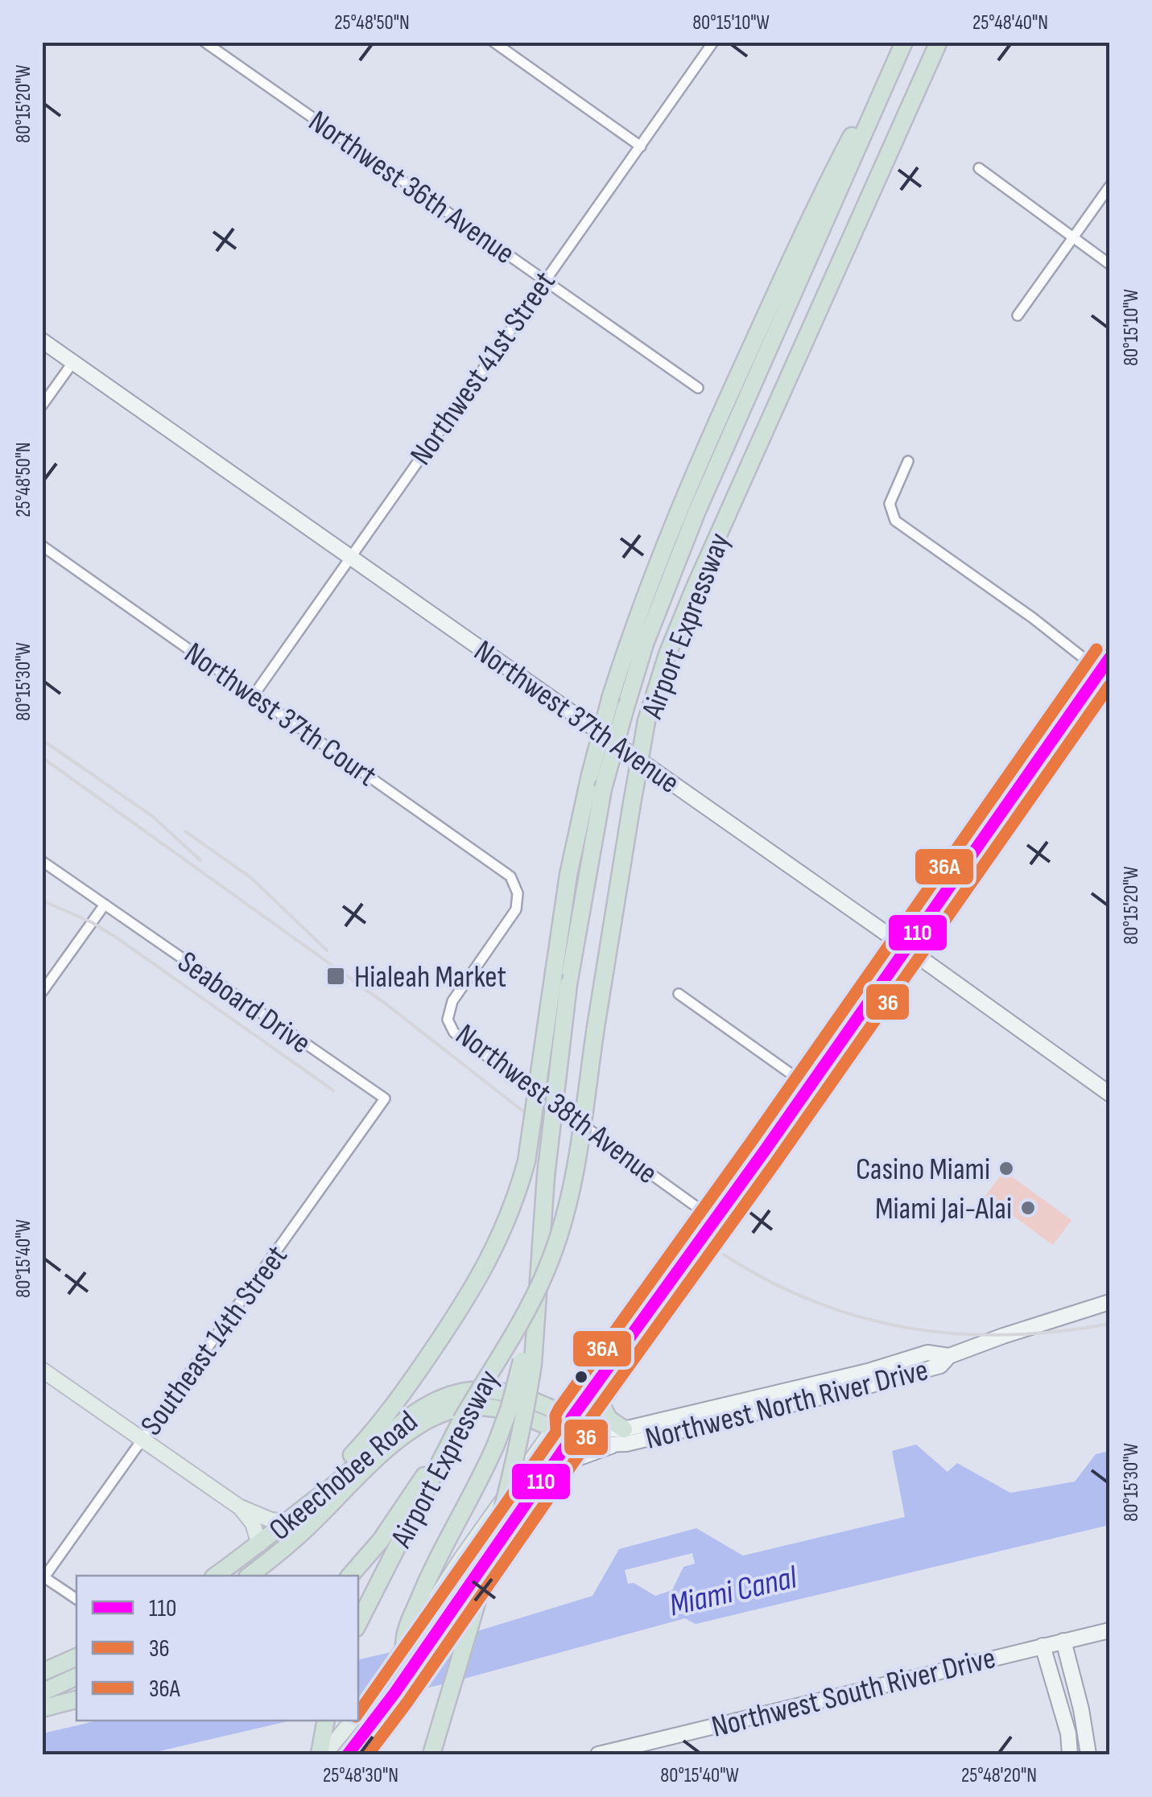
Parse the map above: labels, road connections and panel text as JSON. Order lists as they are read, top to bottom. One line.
{"streets":{"highway":["Airport Expressway","Okeechobee Road"],"street":["Northwest 36th Avenue","Northwest 41st Street","Northwest 37th Court","Northwest 37th Avenue","Seaboard Drive","Northwest 38th Avenue","Southeast 14th Street","Northwest North River Drive","Northwest South River Drive"]},"crossings":[["Northwest 36th Avenue","Northwest 41st Street"],["Northwest 41st Street","Northwest 37th Court"],["Northwest 41st Street","Northwest 37th Avenue"],["Northwest 37th Court","Northwest 38th Avenue"],["Seaboard Drive","Southeast 14th Street"],["Northwest North River Drive","Okeechobee Road"]],"water":["Miami Canal"],"places":{"transit":["Hialeah Market"],"other":["Casino Miami","Miami Jai-Alai"]},"lines":["transit line 36A","transit line 110","transit line 36"],"legend":["110","36","36A"],"coordinates":["25°48'50\"N","80°15'10\"W","25°48'40\"N","80°15'20\"W","80°15'30\"W","80°15'40\"W","25°48'30\"N","25°48'20\"N"]}
